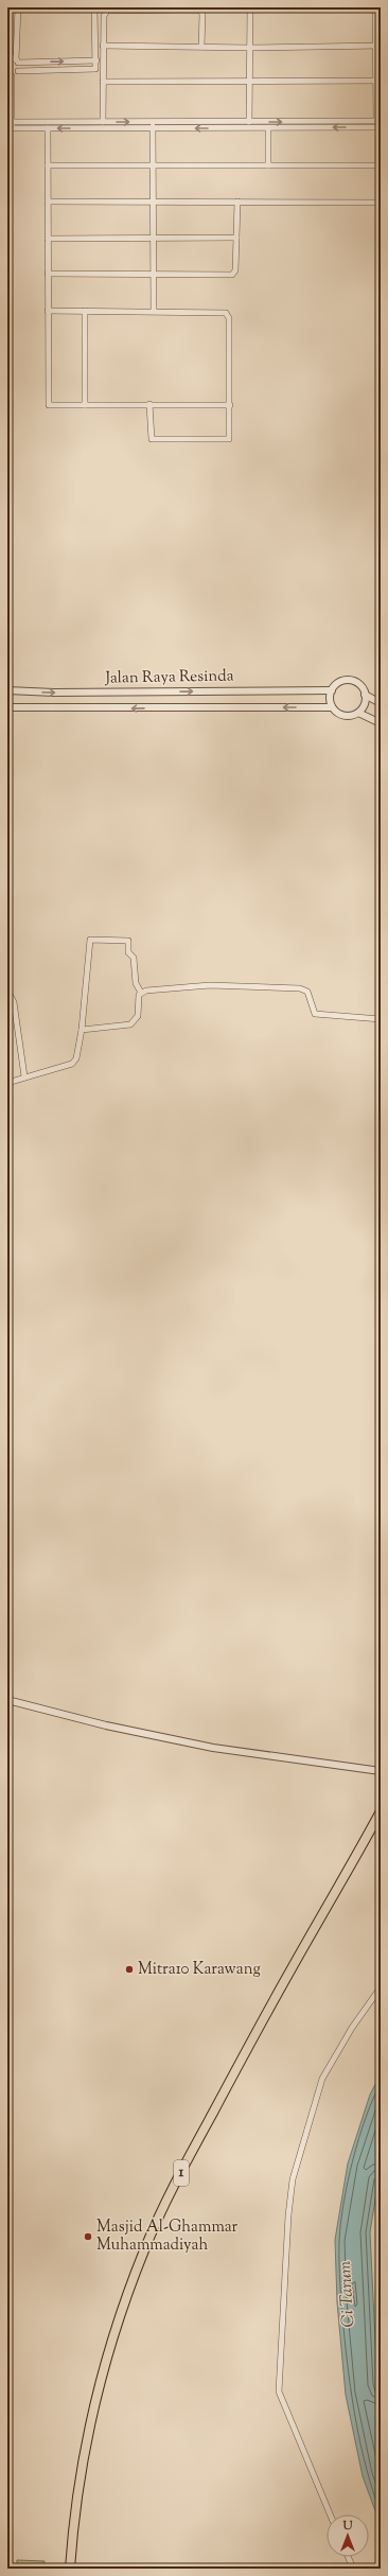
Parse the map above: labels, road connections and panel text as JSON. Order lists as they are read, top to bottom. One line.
{"streets":{"main road":["1"],"street":["Jalan Raya Resinda"]},"water":["Ci Tarum"],"places":["Mitra10 Karawang","Masjid Al-Ghammar Muhammadiyah"],"north":"top"}
